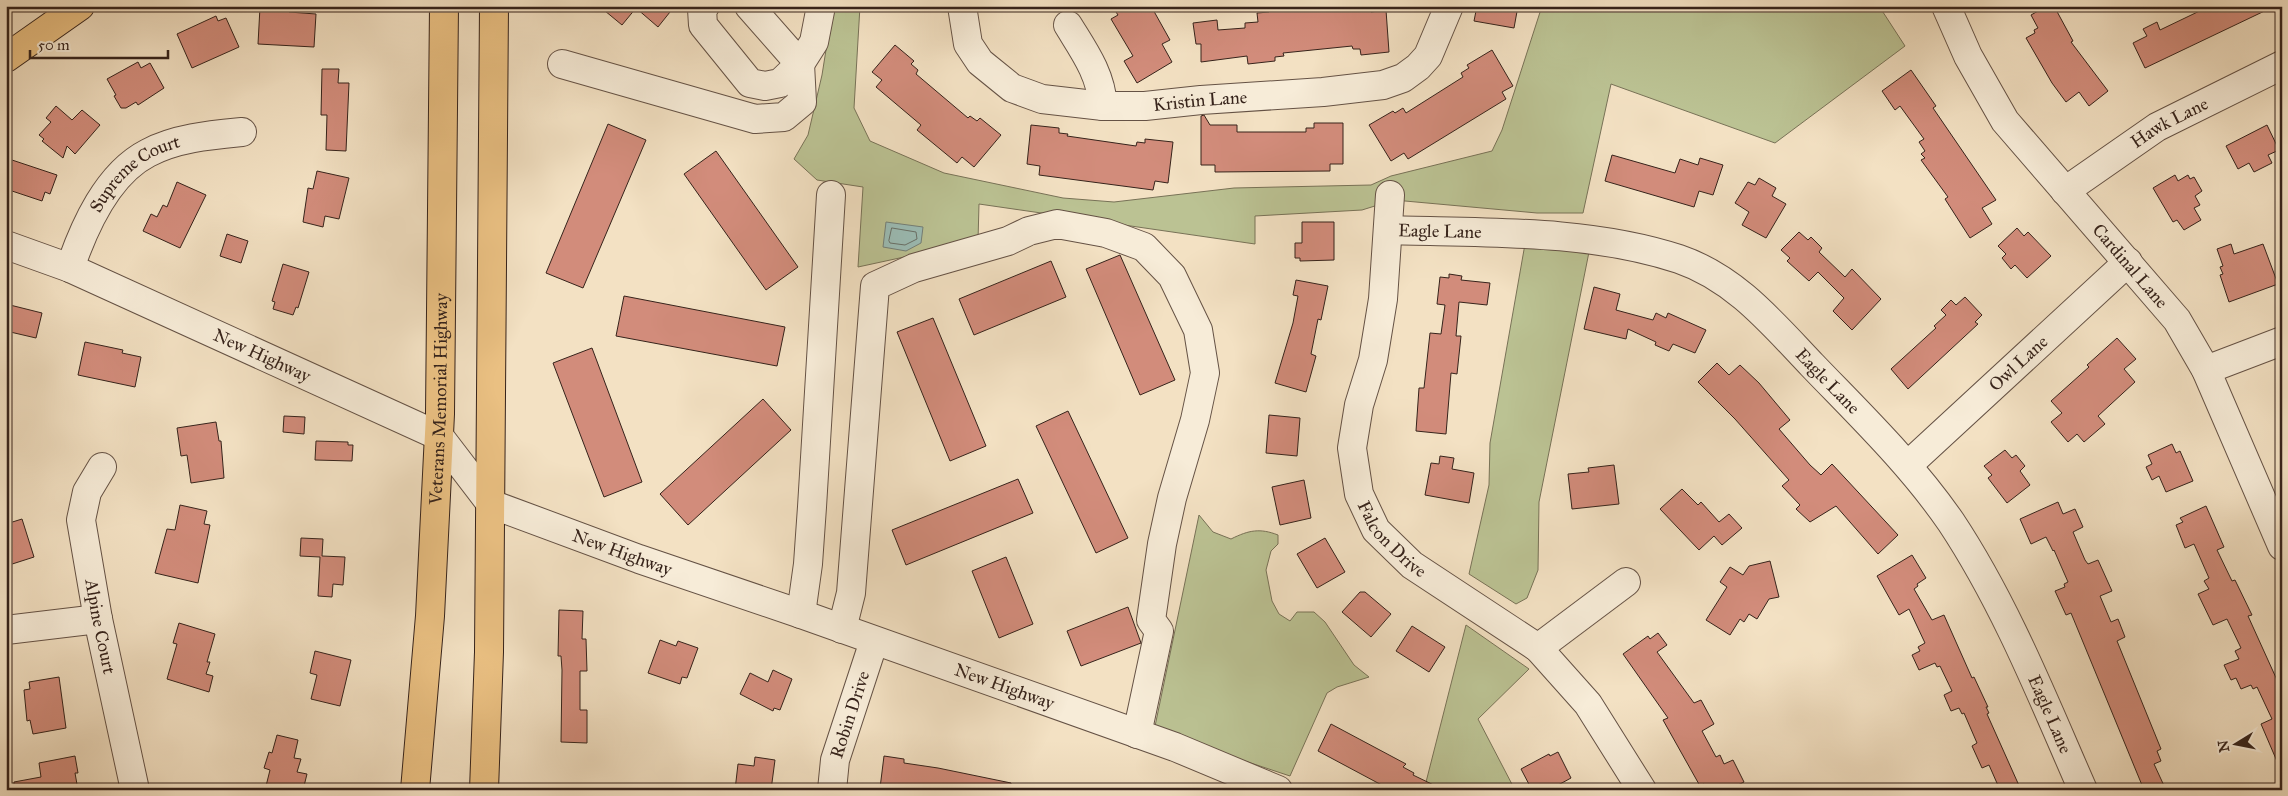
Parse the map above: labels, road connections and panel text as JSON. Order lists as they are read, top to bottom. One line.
{"streets":{"main road":["Veterans Memorial Highway"],"street":["Kristin Lane","Hawk Lane","Supreme Court","Eagle Lane","Cardinal Lane","New Highway","Owl Lane","Falcon Drive","Alpine Court","Robin Drive"]},"crossings":[["Hawk Lane","Cardinal Lane"],["Supreme Court","New Highway"],["Eagle Lane","Owl Lane"],["Eagle Lane","Falcon Drive"],["Cardinal Lane","Owl Lane"],["New Highway","Veterans Memorial Highway"],["New Highway","Robin Drive"]],"scale_bar":"50 m","north":"left"}
